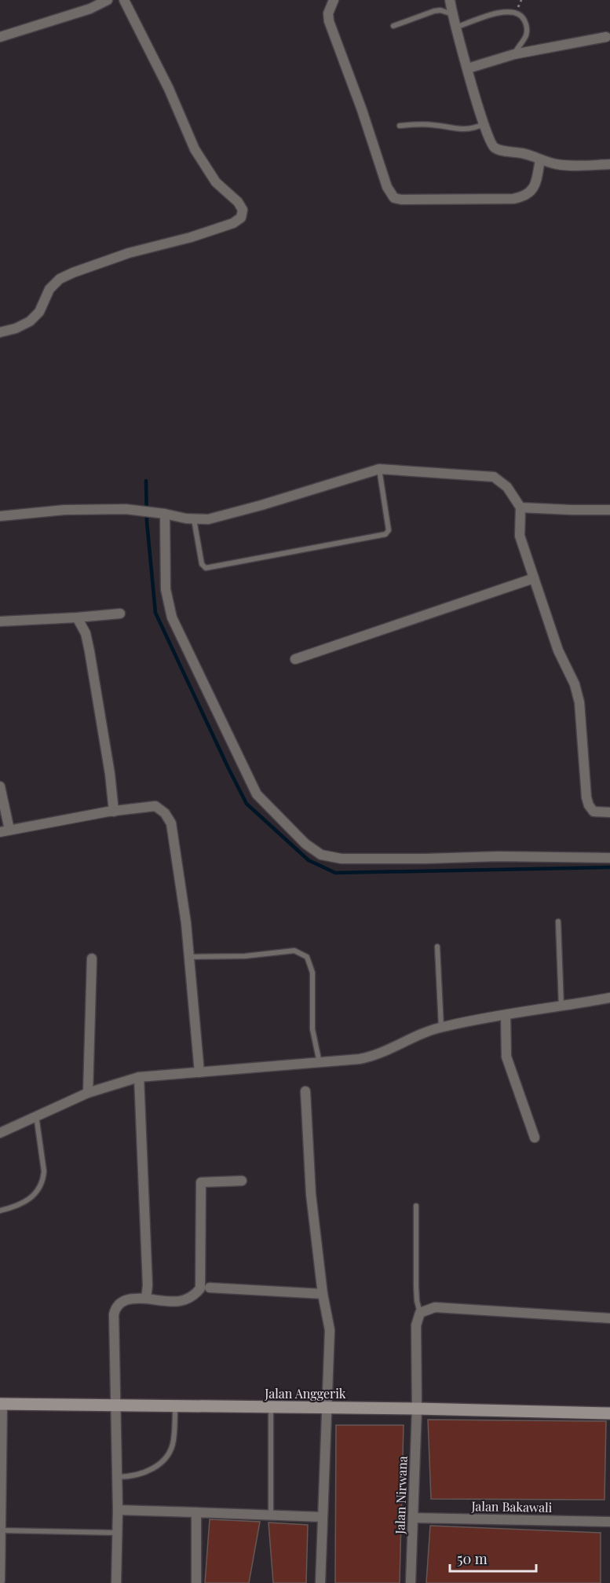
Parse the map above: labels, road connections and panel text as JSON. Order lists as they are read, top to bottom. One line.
{"streets":{"main road":["Jalan Anggerik"],"street":["Jalan Nirwana","Jalan Bakawali"]},"crossings":[["Jalan Anggerik","Jalan Nirwana"],["Jalan Nirwana","Jalan Bakawali"]],"scale_bar":"50 m"}
